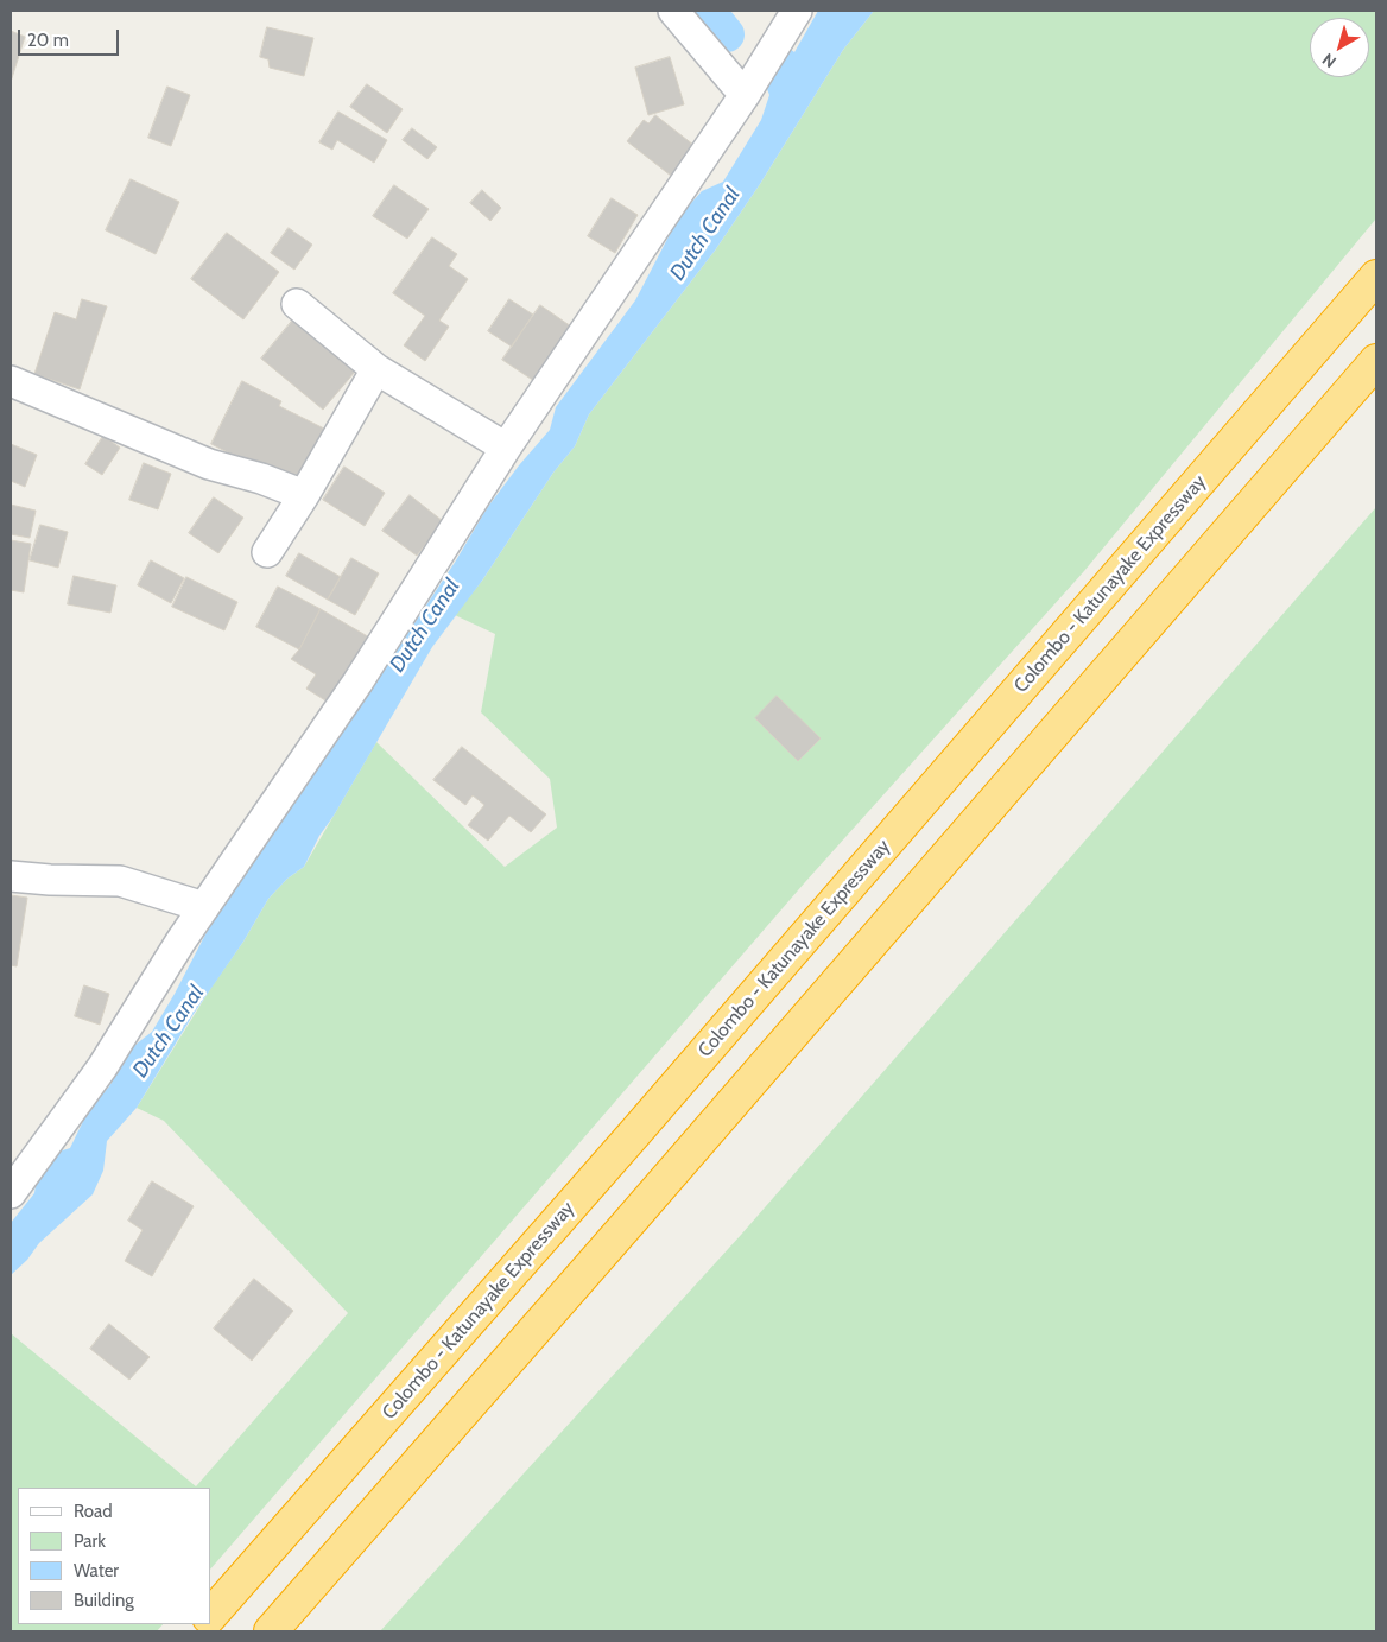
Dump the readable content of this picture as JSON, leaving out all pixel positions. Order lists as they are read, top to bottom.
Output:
{
  "streets": {
    "highway": ["Colombo - Katunayake Expressway"]
  },
  "water": ["Dutch Canal"],
  "legend": [
    "Road",
    "Park",
    "Water",
    "Building"
  ],
  "scale_bar": "20 m",
  "north": "bottom left"
}
